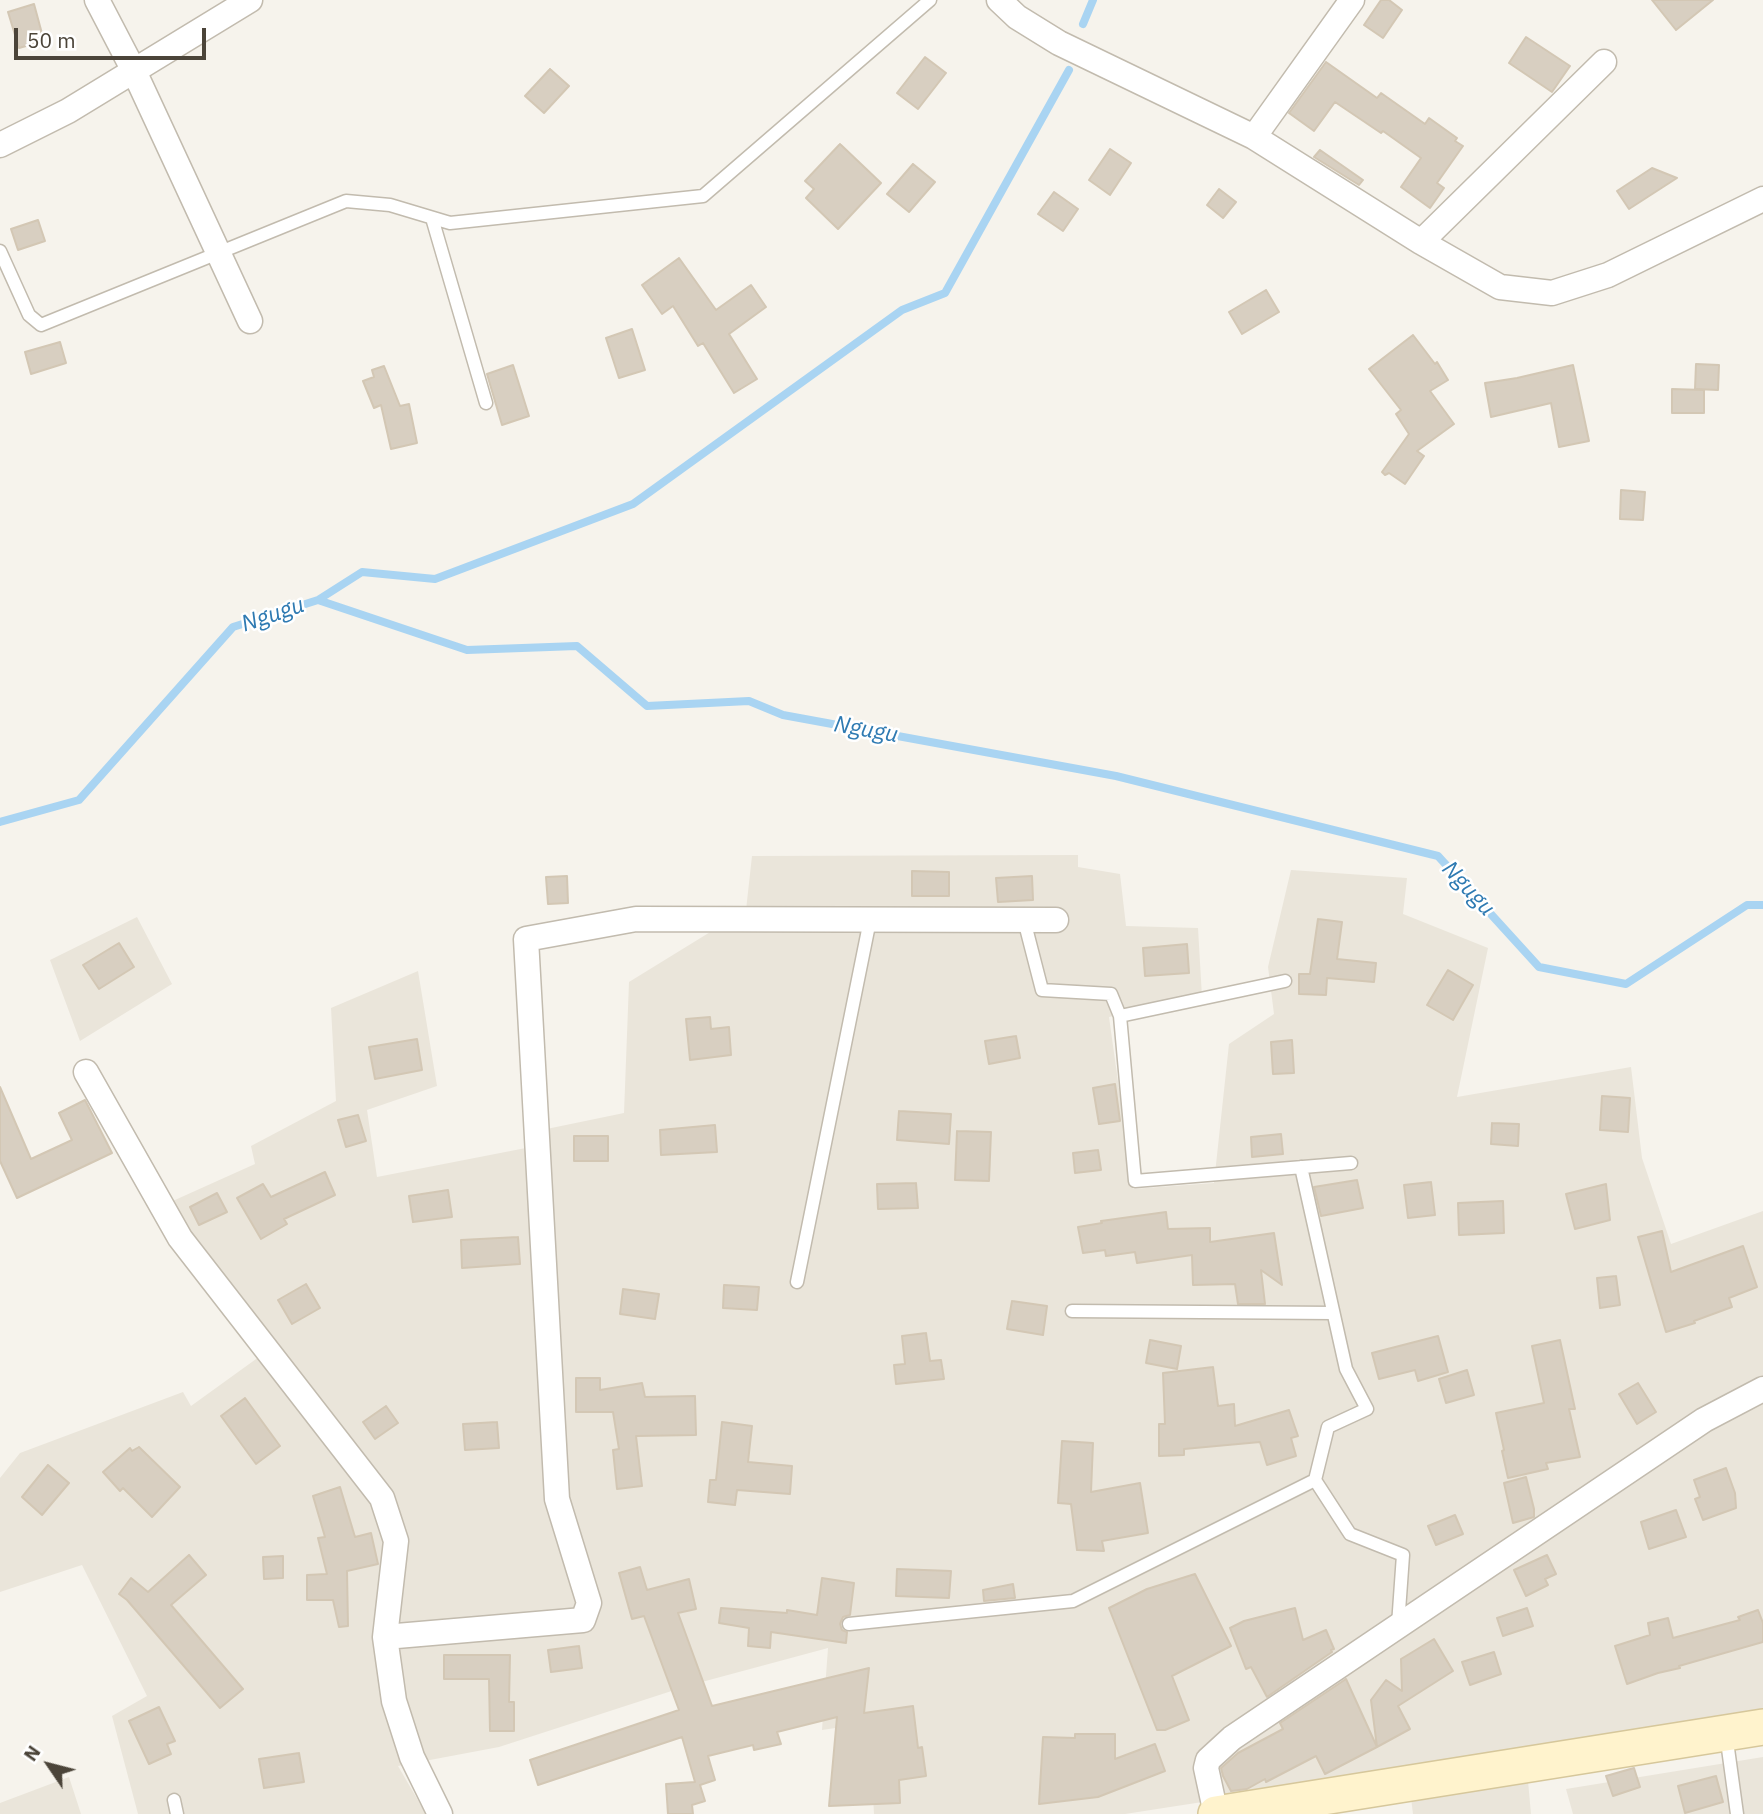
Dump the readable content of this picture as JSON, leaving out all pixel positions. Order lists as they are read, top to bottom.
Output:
{
  "water": ["Ngugu"],
  "scale_bar": "50 m",
  "north": "top left"
}
